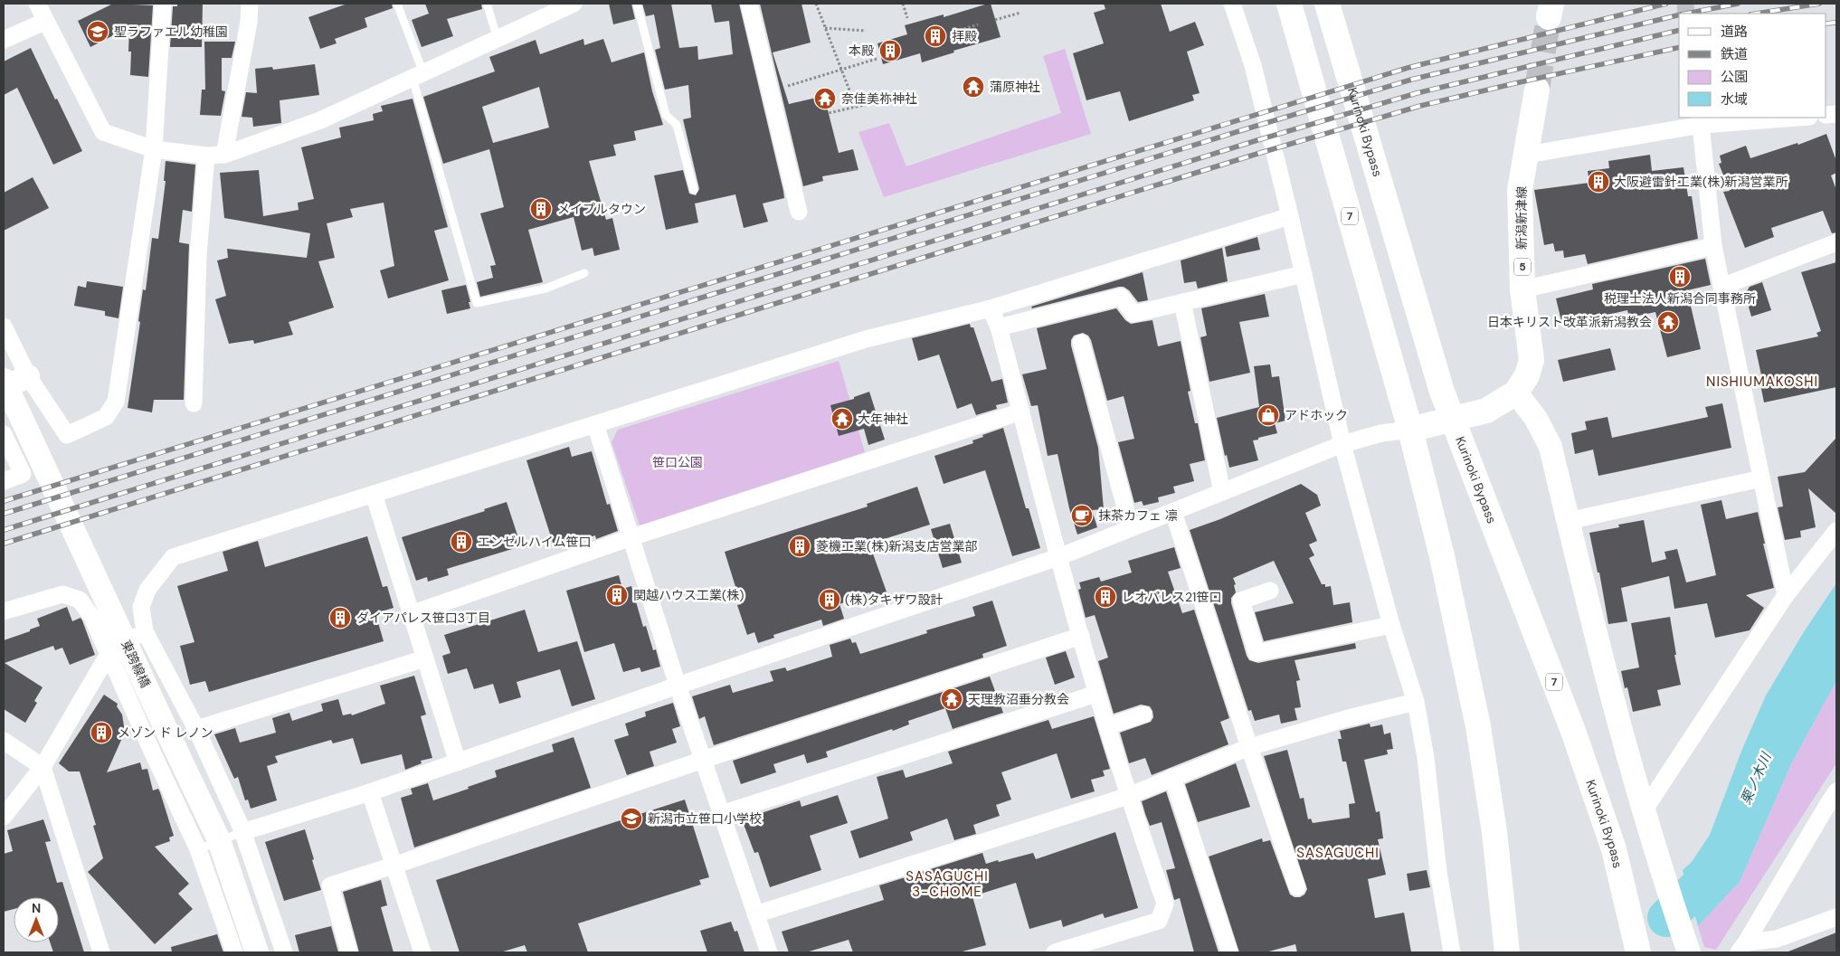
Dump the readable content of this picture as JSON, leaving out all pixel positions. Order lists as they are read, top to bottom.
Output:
{
  "streets": {
    "main road": [
      "Kurinoki Bypass",
      "7",
      "新潟新津線",
      "5"
    ],
    "street": ["東跨線橋"]
  },
  "crossings": [
    ["Kurinoki Bypass", "新潟新津線"],
    ["7", "新潟新津線"]
  ],
  "districts": ["NISHIUMAKOSHI", "SASAGUCHI", "SASAGUCHI 3-CHOME"],
  "water": ["栗ノ木川"],
  "parks": ["笹口公園"],
  "places": {
    "school or university": ["聖ラファエル幼稚園", "新潟市立笹口小学校"],
    "building": [
      "拝殿",
      "本殿",
      "大阪避雷針工業(株)新潟営業所",
      "メイプルタウン",
      "税理士法人新潟合同事務所",
      "エンゼルハイム笹口",
      "菱機工業(株)新潟支店営業部",
      "関越ハウス工業(株)",
      "レオパレス21笹口",
      "(株)タキザワ設計",
      "ダイアパレス笹口3丁目",
      "メゾン ド レノン"
    ],
    "temple": [
      "蒲原神社",
      "奈佳美祢神社",
      "日本キリスト改革派新潟教会",
      "大年神社",
      "天理教沼垂分教会"
    ],
    "shop": ["アドホック"],
    "cafe": ["抹茶カフェ 凛"]
  },
  "legend": [
    "道路",
    "鉄道",
    "公園",
    "水域"
  ],
  "north": "top"
}
